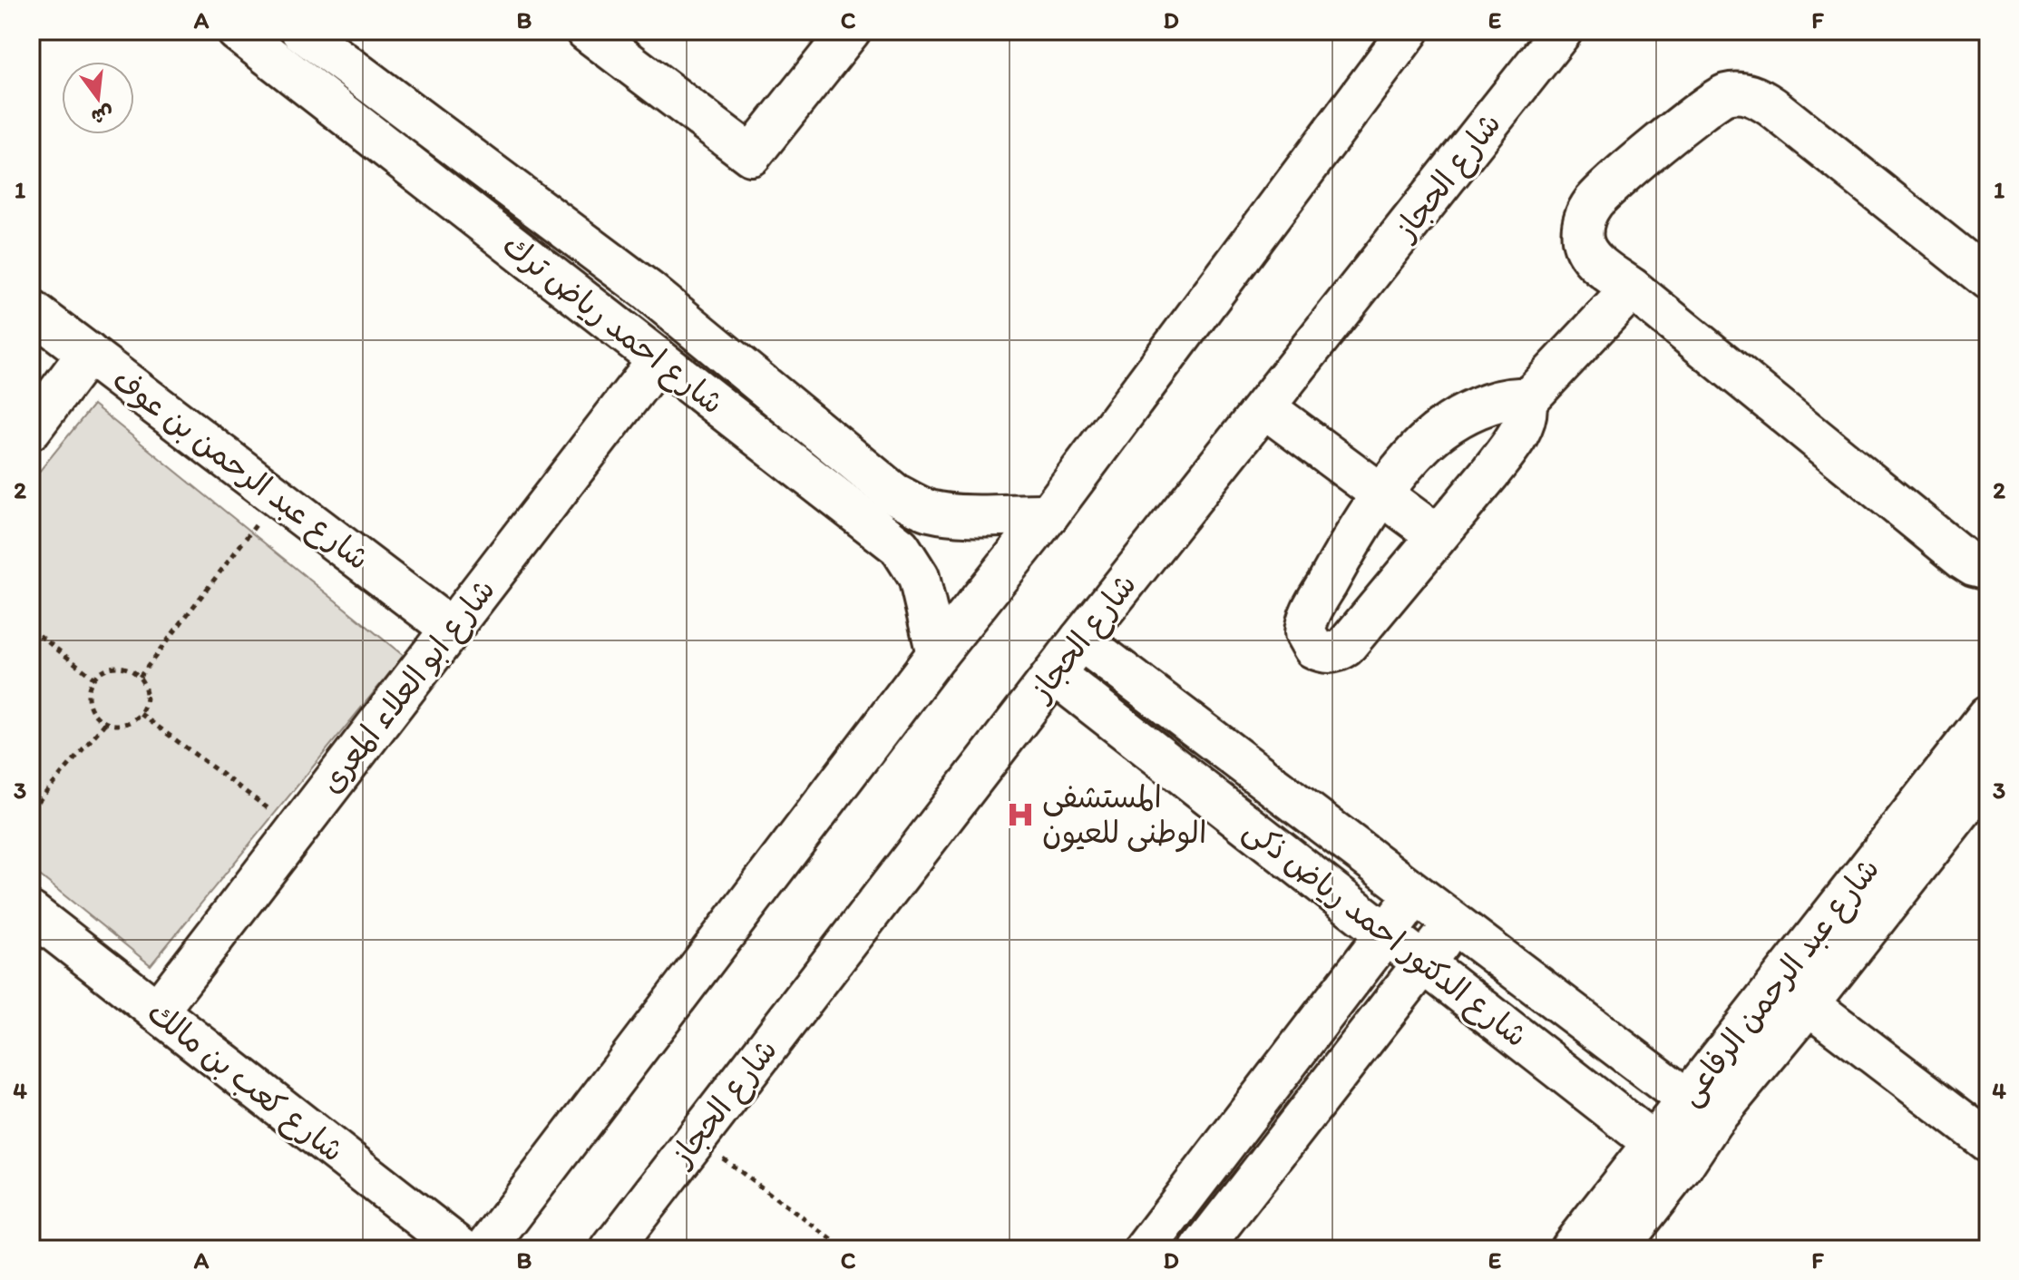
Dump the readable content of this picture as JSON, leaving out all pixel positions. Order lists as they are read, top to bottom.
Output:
{
  "streets": {
    "street": [
      "شارع الحجاز",
      "شارع احمد رياض ترك",
      "شارع عبد الرحمن بن عوف",
      "شارع ابو العلاء المعرى",
      "شارع الدكتور احمد رياض ذكى",
      "شارع عبد الرحمن الرفاعى",
      "شارع كعب بن مالك"
    ]
  },
  "crossings": [
    ["شارع الحجاز", "شارع الدكتور احمد رياض ذكى"],
    ["شارع احمد رياض ترك", "شارع ابو العلاء المعرى"],
    ["شارع عبد الرحمن بن عوف", "شارع ابو العلاء المعرى"],
    ["شارع ابو العلاء المعرى", "شارع كعب بن مالك"],
    ["شارع الدكتور احمد رياض ذكى", "شارع عبد الرحمن الرفاعى"]
  ],
  "places": {
    "hospital": ["المستشفى الوطنى للعيون"]
  },
  "north": "bottom",
  "grid": {
    "columns": [
      "A",
      "B",
      "C",
      "D",
      "E",
      "F"
    ],
    "rows": [
      "1",
      "2",
      "3",
      "4"
    ]
  }
}
